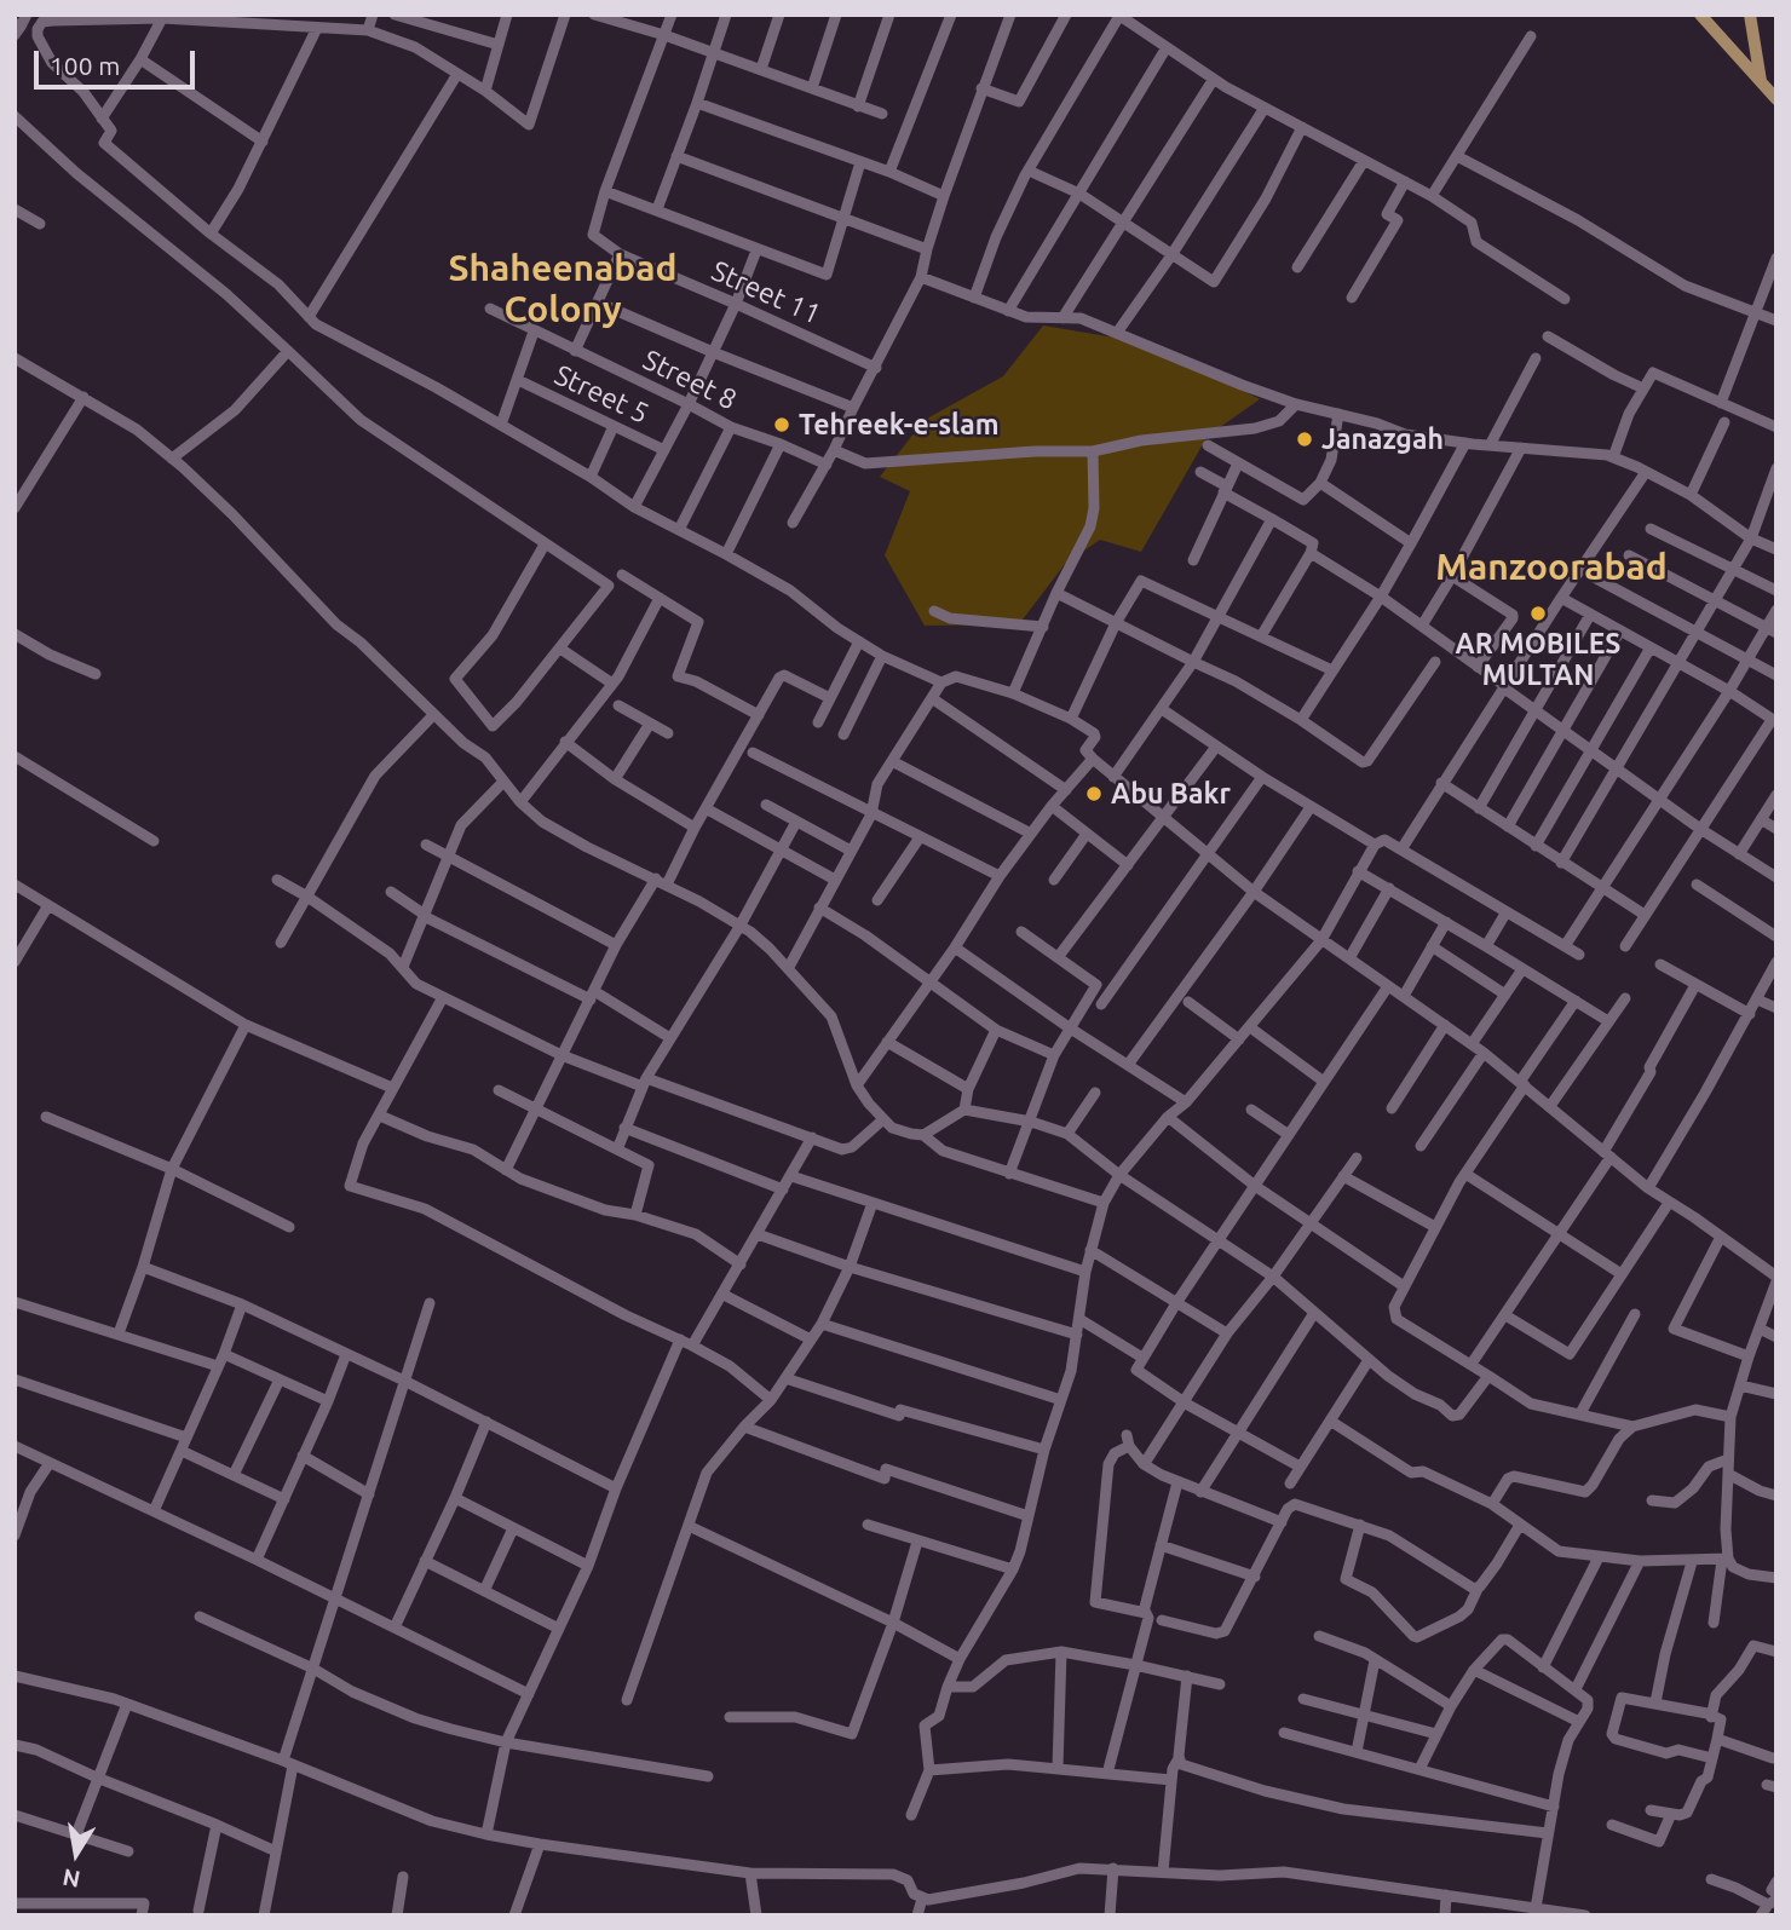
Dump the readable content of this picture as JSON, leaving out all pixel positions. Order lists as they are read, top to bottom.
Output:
{
  "streets": {
    "street": ["Street 11", "Street 8", "Street 5"]
  },
  "districts": ["Shaheenabad Colony", "Manzoorabad"],
  "places": [
    "Tehreek-e-slam",
    "Janazgah",
    "AR MOBILES MULTAN",
    "Abu Bakr"
  ],
  "scale_bar": "100 m",
  "north": "bottom"
}
